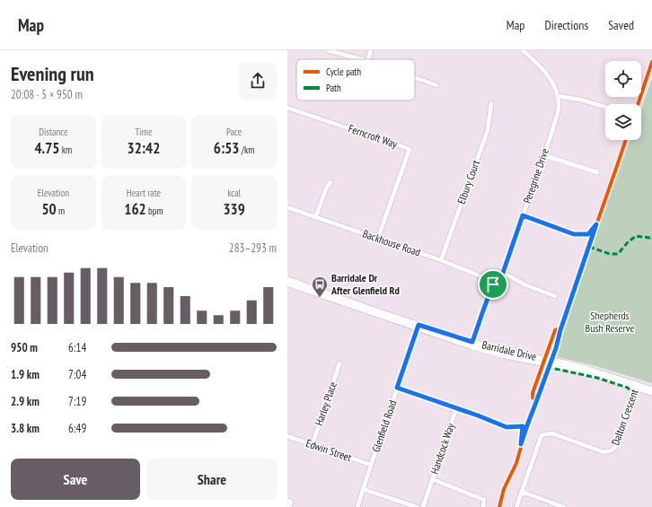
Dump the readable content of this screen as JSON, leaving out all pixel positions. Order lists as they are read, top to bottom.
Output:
{
  "streets": {
    "street": [
      "Ferncroft Way",
      "Peregrine Drive",
      "Elbury Court",
      "Backhouse Road",
      "Barridale Drive",
      "Harley Place",
      "Dalton Crescent",
      "Glenfield Road",
      "Handcock Way",
      "Edwin Street"
    ]
  },
  "crossings": [
    ["Ferncroft Way", "Backhouse Road"],
    ["Peregrine Drive", "Backhouse Road"],
    ["Peregrine Drive", "Barridale Drive"],
    ["Elbury Court", "Backhouse Road"],
    ["Barridale Drive", "Dalton Crescent"],
    ["Barridale Drive", "Glenfield Road"],
    ["Harley Place", "Edwin Street"],
    ["Glenfield Road", "Handcock Way"],
    ["Glenfield Road", "Edwin Street"]
  ],
  "parks": ["Shepherds Bush Reserve"],
  "places": {
    "bus stop": ["Barridale Dr After Glenfield Rd"]
  },
  "legend": ["Cycle path", "Path"],
  "page": {
    "header": "Map",
    "nav": ["Map", "Directions", "Saved"],
    "heading": ["Evening run", "20:08 · 5 × 950 m"],
    "stats": [
      ["Distance", "4.75 km"],
      ["Time", "32:42"],
      ["Pace", "6:53 /km"],
      ["Elevation", "50 m"],
      ["Heart rate", "162 bpm"],
      ["kcal", "339"]
    ],
    "chart": ["Elevation", "283–293 m"],
    "list": [
      {
        "name": "950 m",
        "note": "6:14"
      },
      {
        "name": "1.9 km",
        "note": "7:04"
      },
      {
        "name": "2.9 km",
        "note": "7:19"
      },
      {
        "name": "3.8 km",
        "note": "6:49"
      }
    ],
    "buttons": ["Save", "Share"]
  }
}
